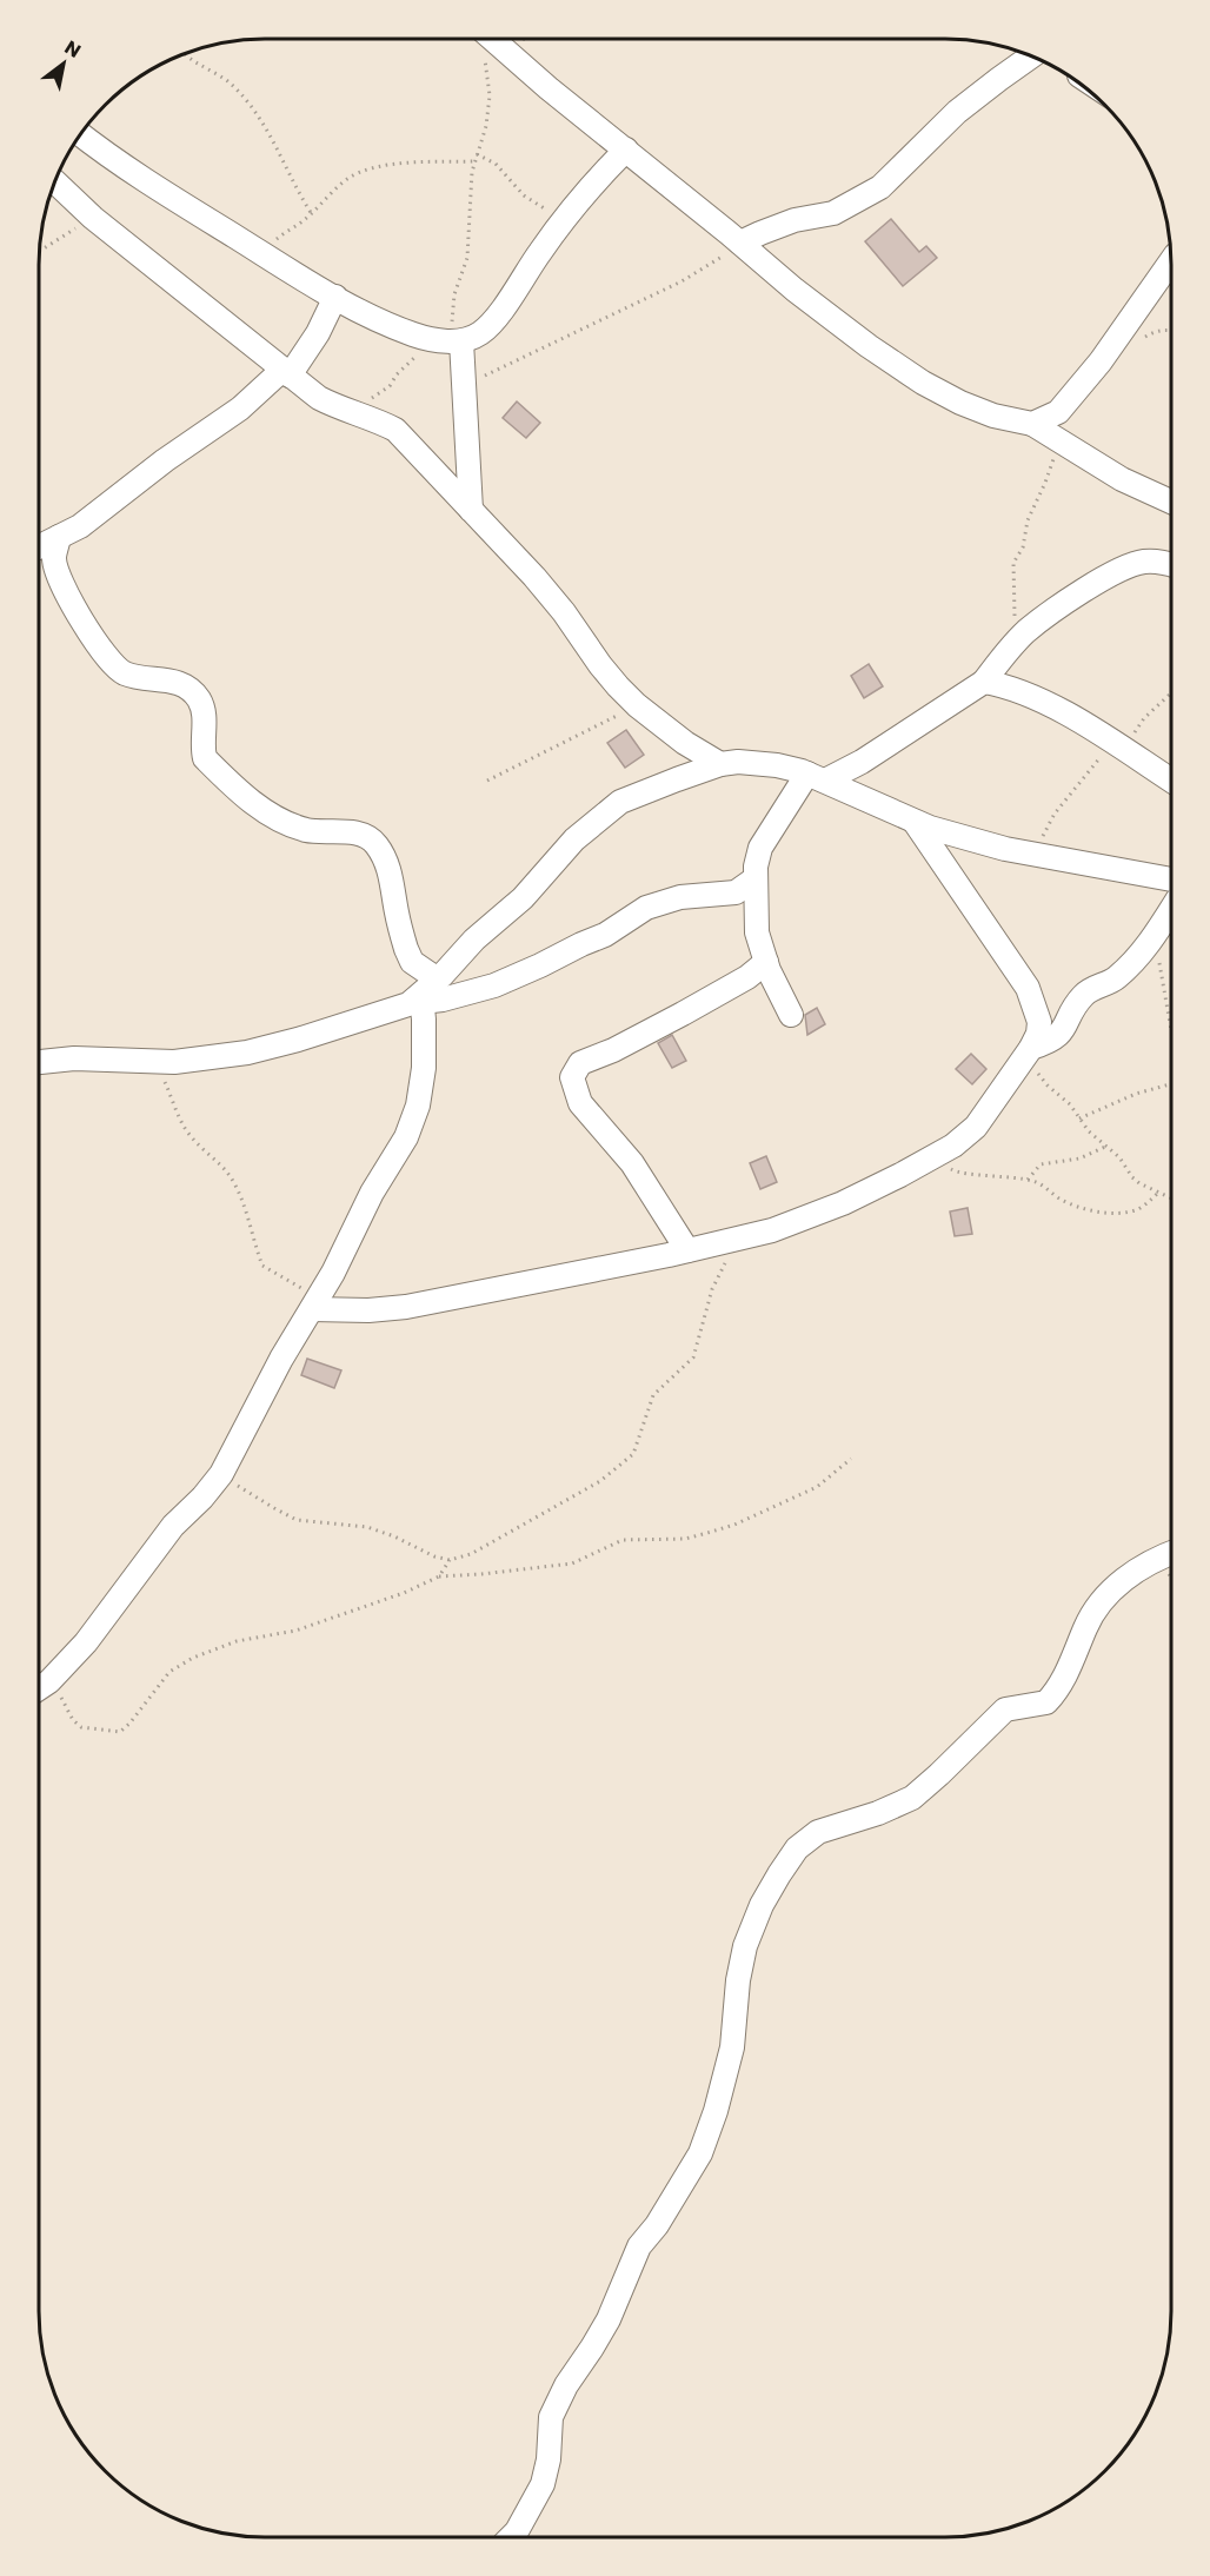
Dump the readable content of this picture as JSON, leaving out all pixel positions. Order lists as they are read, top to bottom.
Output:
{
  "north": "top right"
}
